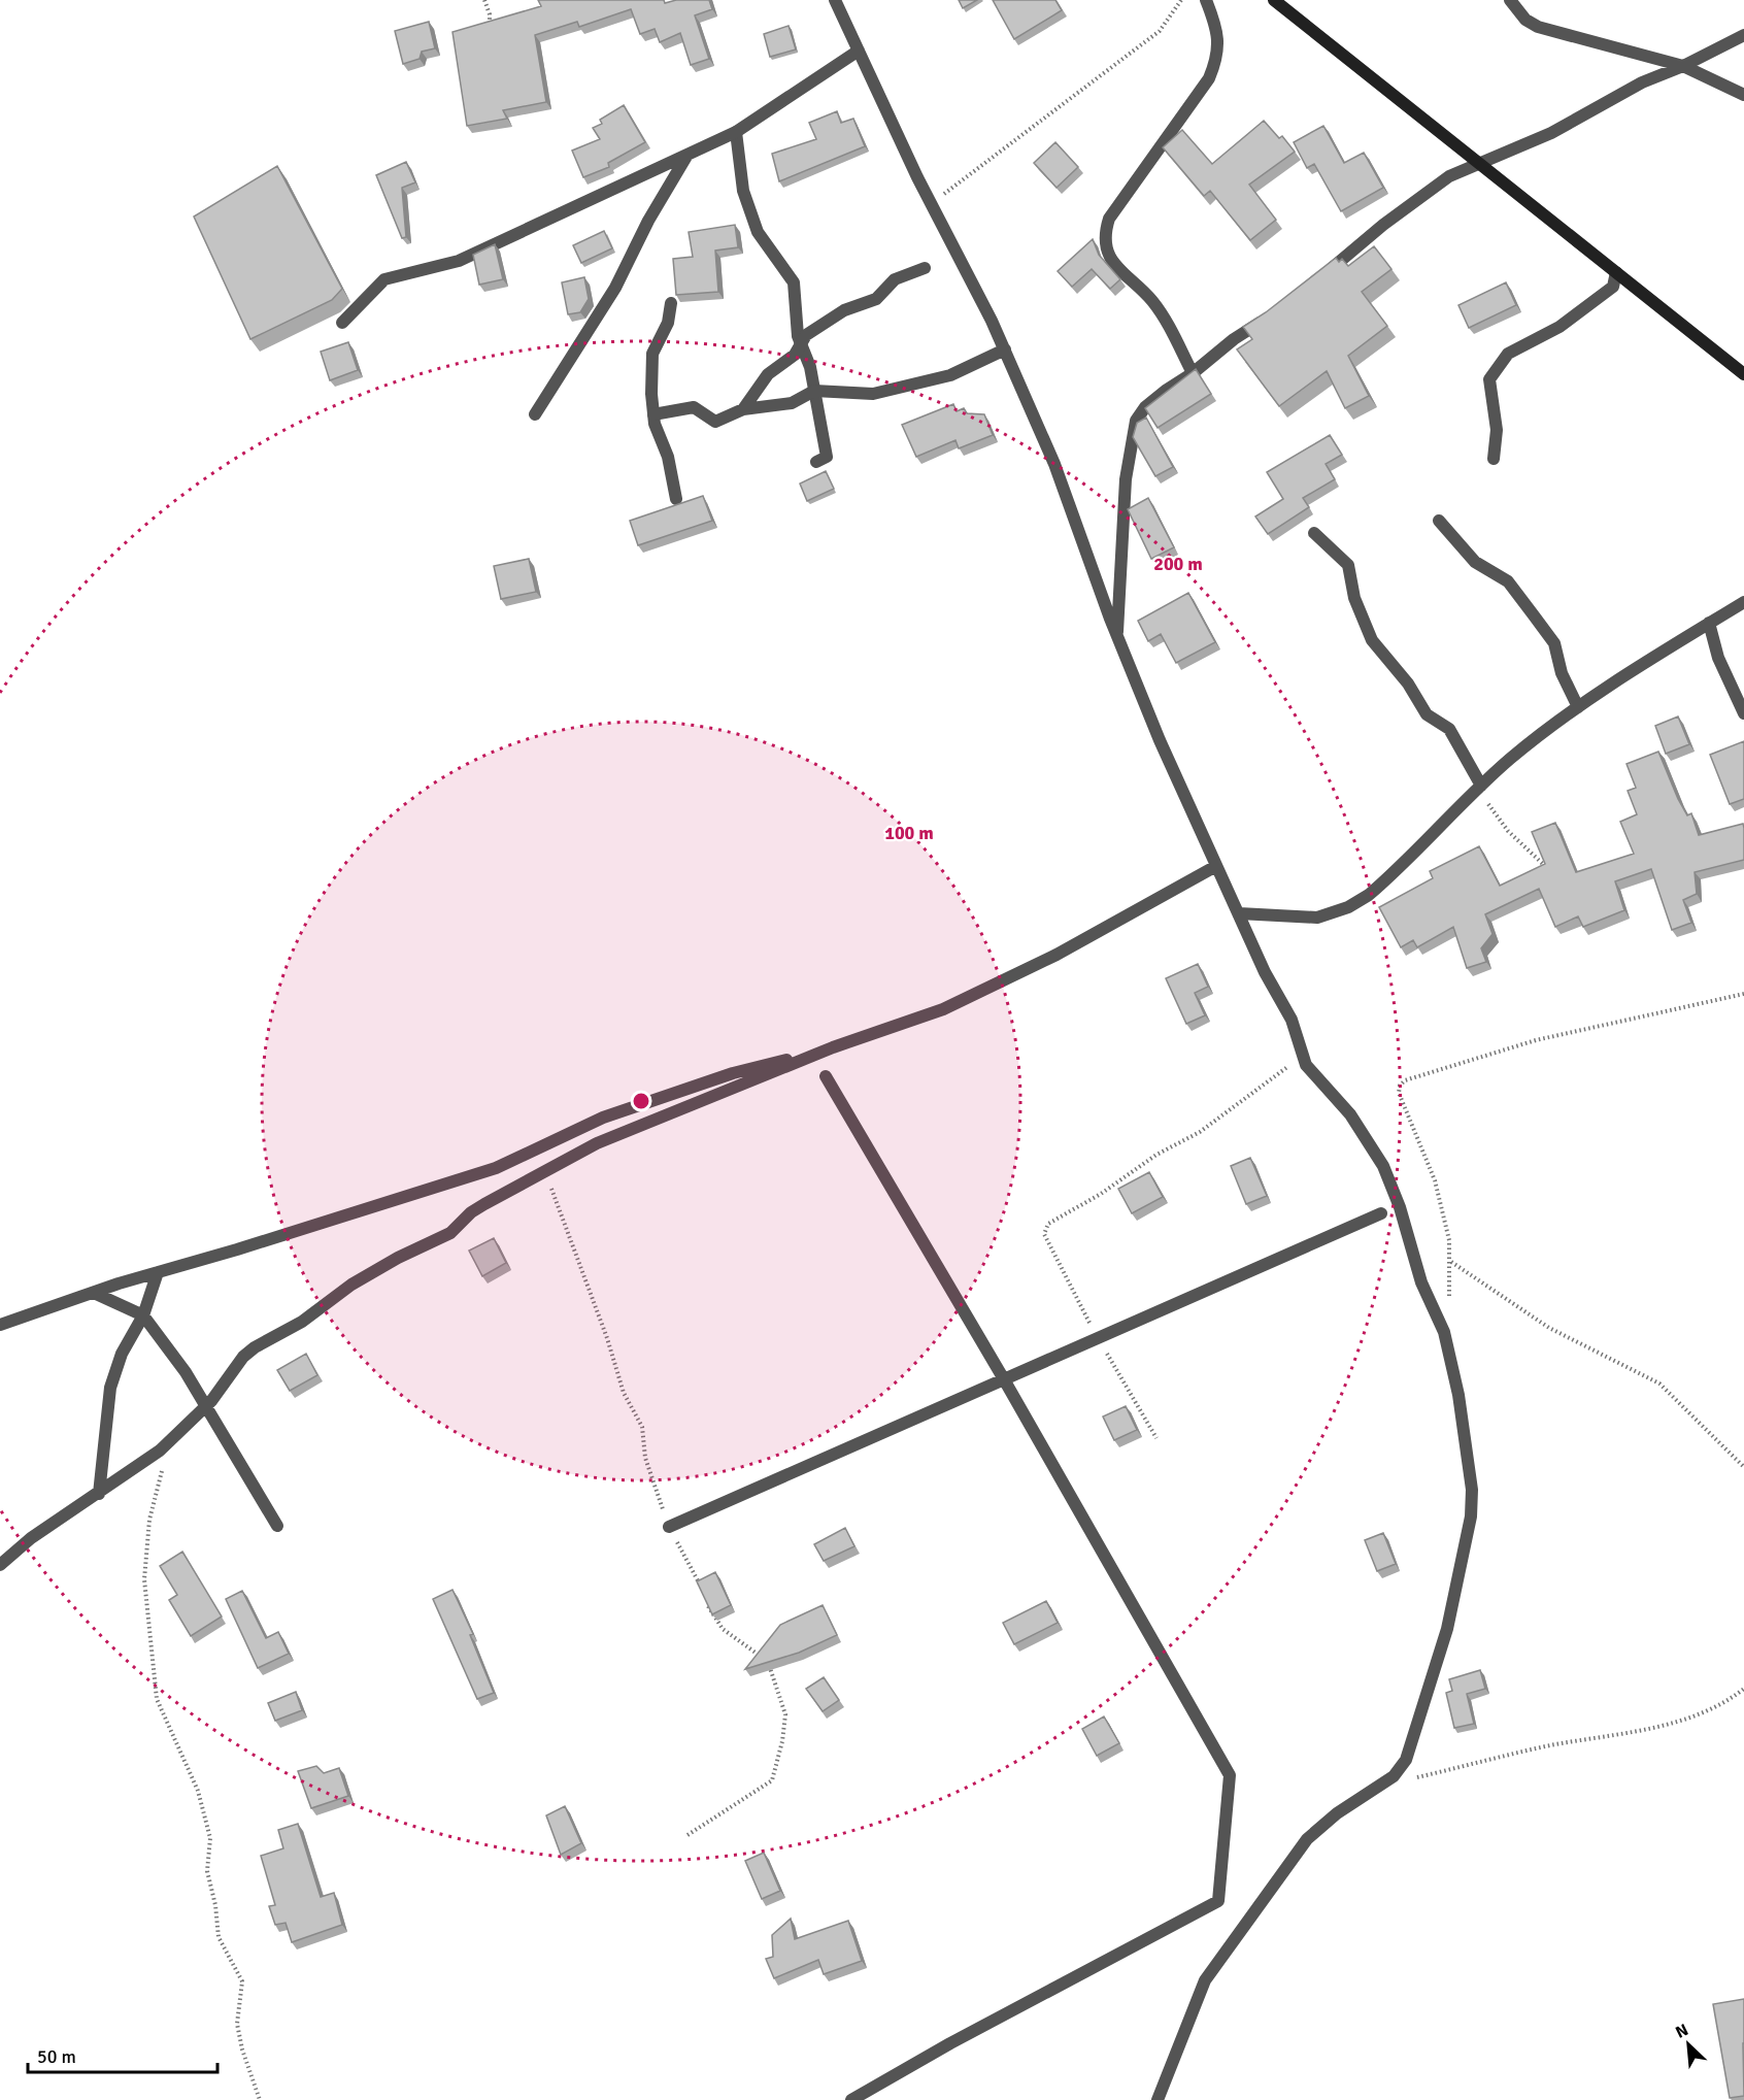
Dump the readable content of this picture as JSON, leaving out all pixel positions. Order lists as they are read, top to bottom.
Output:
{
  "scale_bar": "50 m",
  "north": "top left",
  "rings": ["200 m", "100 m"]
}
